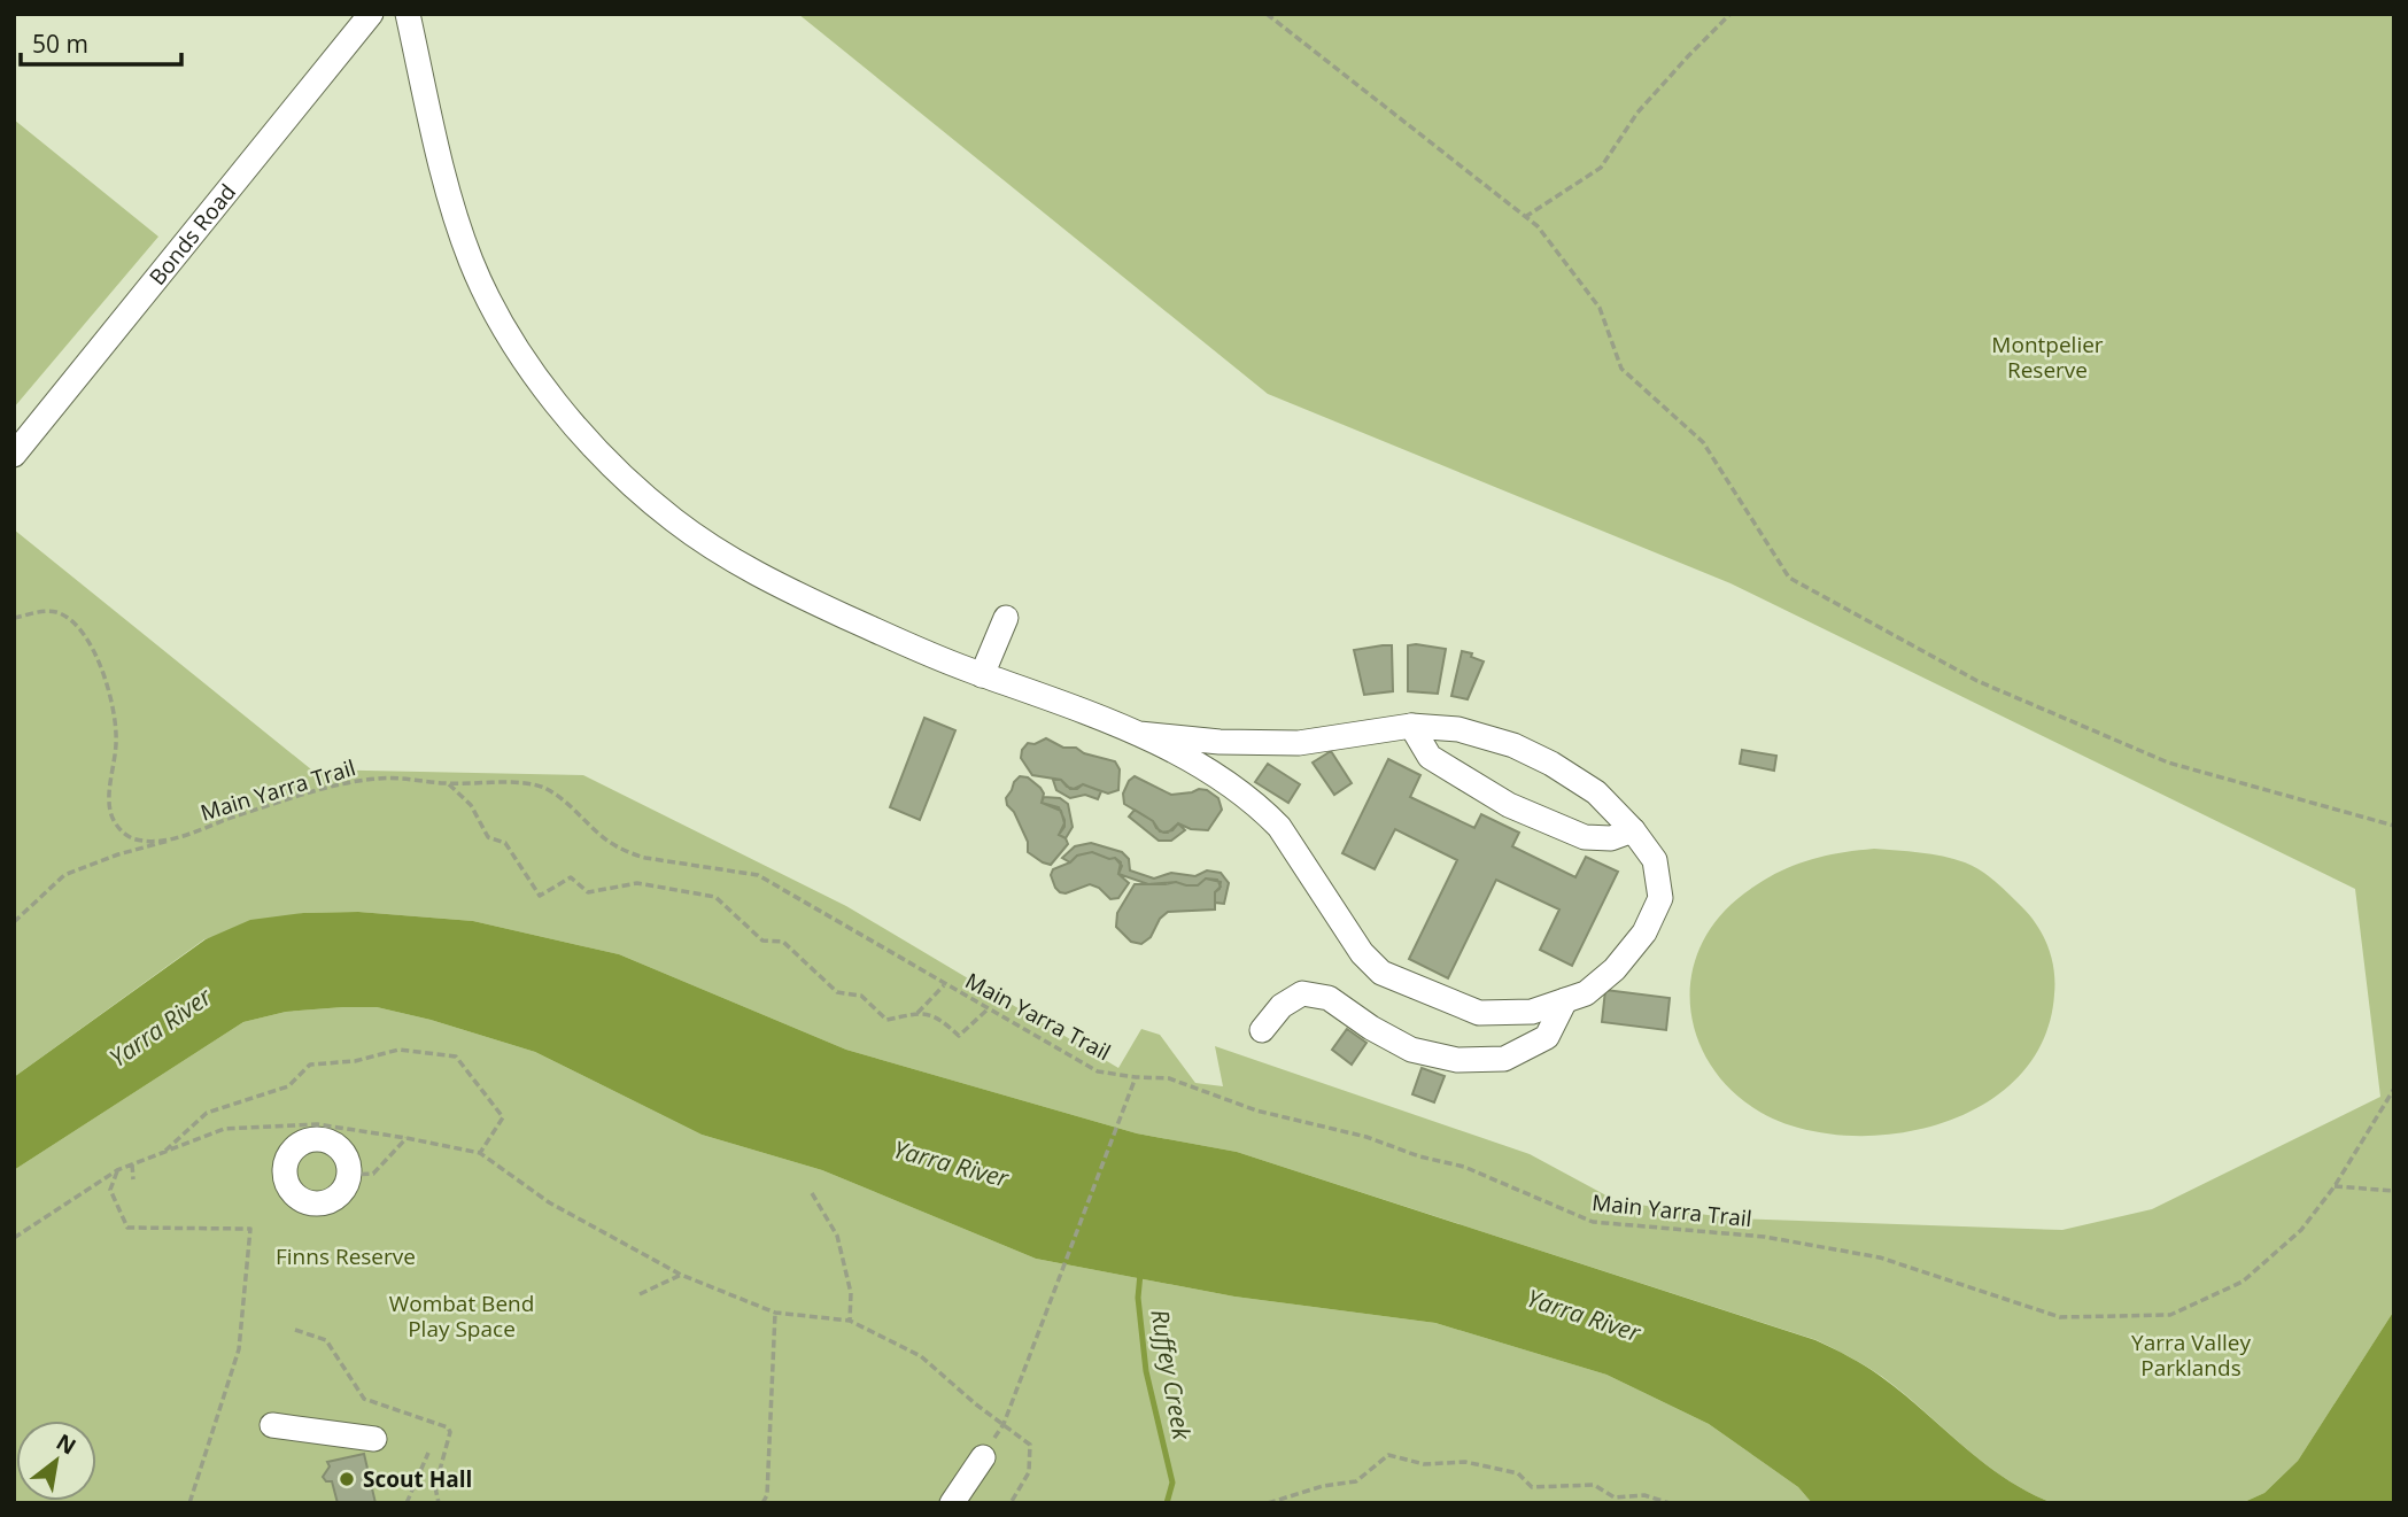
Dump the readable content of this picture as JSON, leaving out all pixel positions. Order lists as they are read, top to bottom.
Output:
{
  "streets": {
    "street": ["Bonds Road"],
    "path": ["Main Yarra Trail"]
  },
  "water": ["Yarra River", "Ruffey Creek"],
  "parks": [
    "Montpelier Reserve",
    "Finns Reserve",
    "Wombat Bend Play Space",
    "Yarra Valley Parklands"
  ],
  "places": ["Scout Hall"],
  "scale_bar": "50 m",
  "north": "top right"
}
